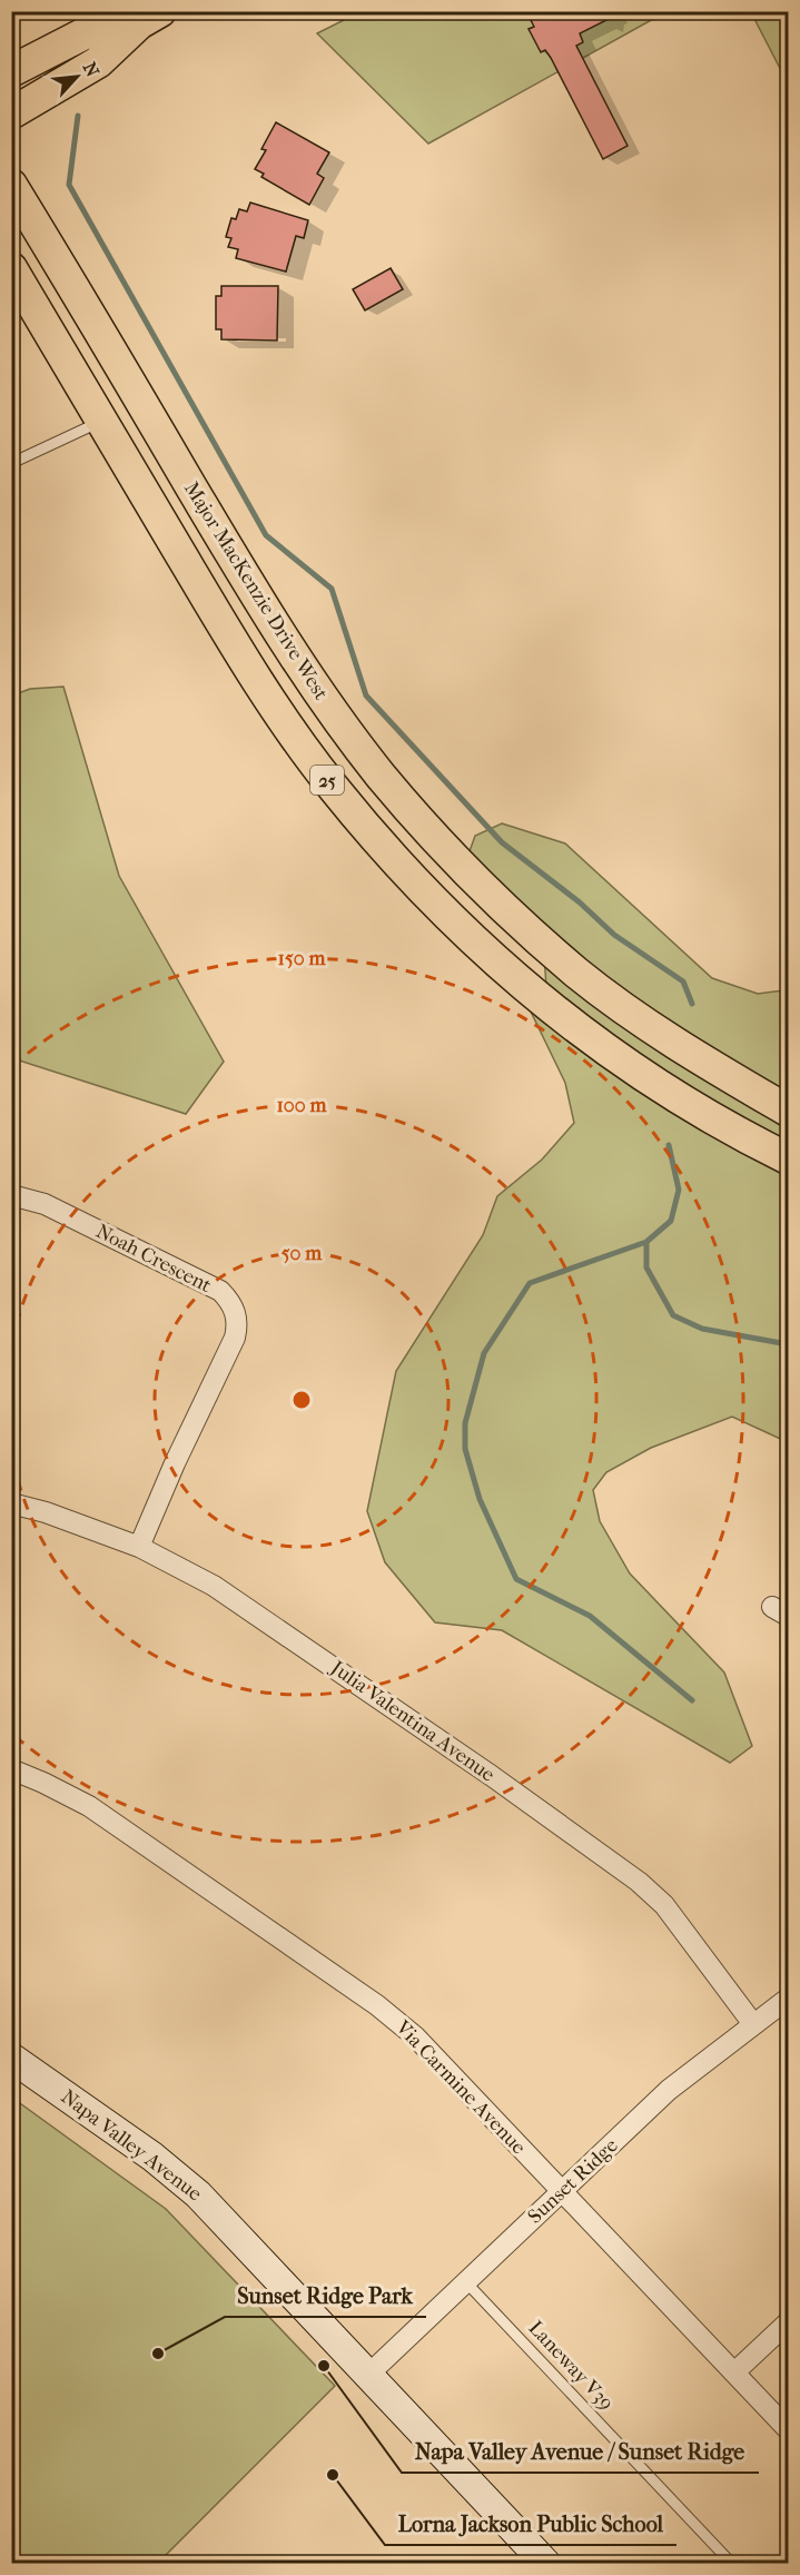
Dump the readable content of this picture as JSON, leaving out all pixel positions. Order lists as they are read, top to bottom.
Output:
{
  "streets": {
    "main road": ["Major MacKenzie Drive West", "25"],
    "street": [
      "Noah Crescent",
      "Julia Valentina Avenue",
      "Via Carmine Avenue",
      "Napa Valley Avenue",
      "Sunset Ridge"
    ],
    "lane": ["Laneway V39"]
  },
  "crossings": [
    ["Noah Crescent", "Julia Valentina Avenue"],
    ["Julia Valentina Avenue", "Sunset Ridge"],
    ["Via Carmine Avenue", "Sunset Ridge"],
    ["Napa Valley Avenue", "Sunset Ridge"],
    ["Sunset Ridge", "Laneway V39"]
  ],
  "places": ["Sunset Ridge Park", "Napa Valley Avenue / Sunset Ridge", "Lorna Jackson Public School"],
  "north": "top right",
  "rings": ["150 m", "100 m", "50 m"]
}
